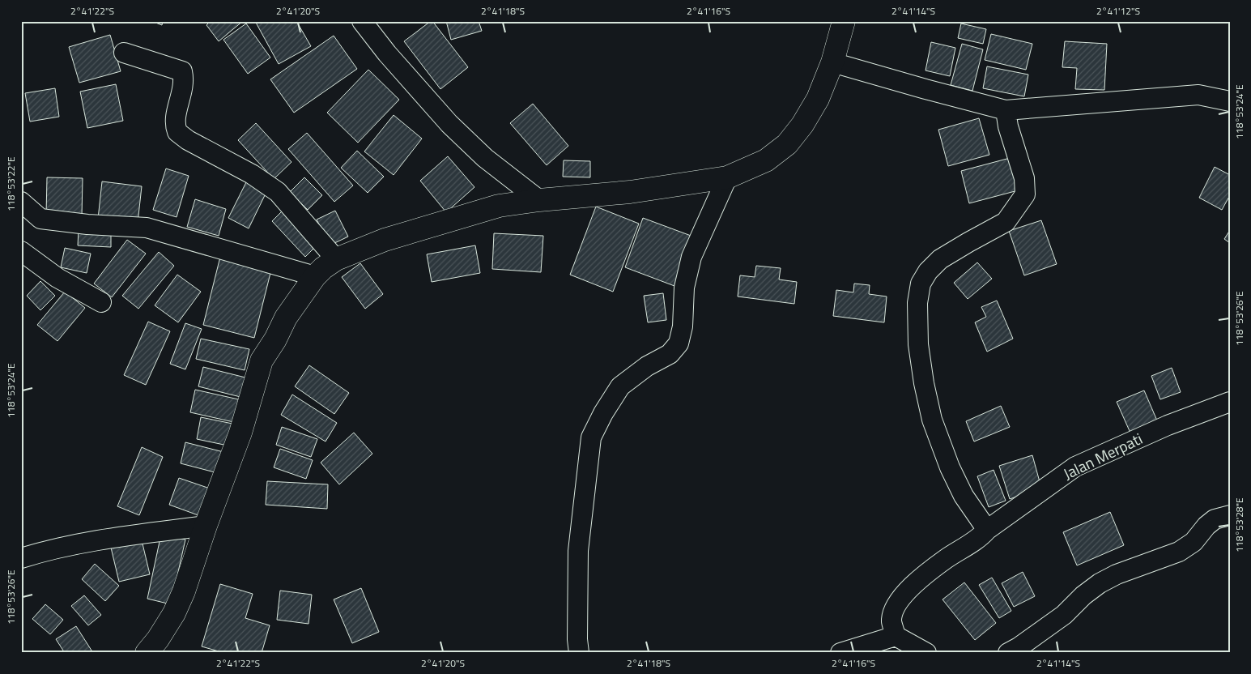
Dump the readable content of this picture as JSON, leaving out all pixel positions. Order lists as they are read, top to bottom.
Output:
{
  "streets": {
    "street": ["Jalan Merpati"]
  },
  "coordinates": [
    "2°41'22\"S",
    "2°41'20\"S",
    "2°41'18\"S",
    "2°41'16\"S",
    "2°41'14\"S",
    "2°41'12\"S",
    "118°53'24\"E",
    "118°53'22\"E",
    "118°53'26\"E",
    "118°53'28\"E"
  ]
}
